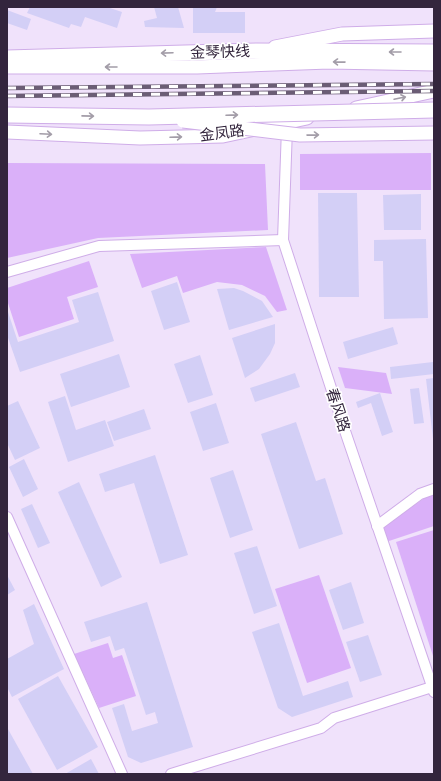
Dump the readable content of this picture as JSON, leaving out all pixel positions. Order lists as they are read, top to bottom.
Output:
{
  "streets": {
    "highway": ["金琴快线"],
    "main road": ["金凤路"],
    "street": ["春风路"]
  },
  "crossings": [
    ["金凤路", "春风路"]
  ]
}
